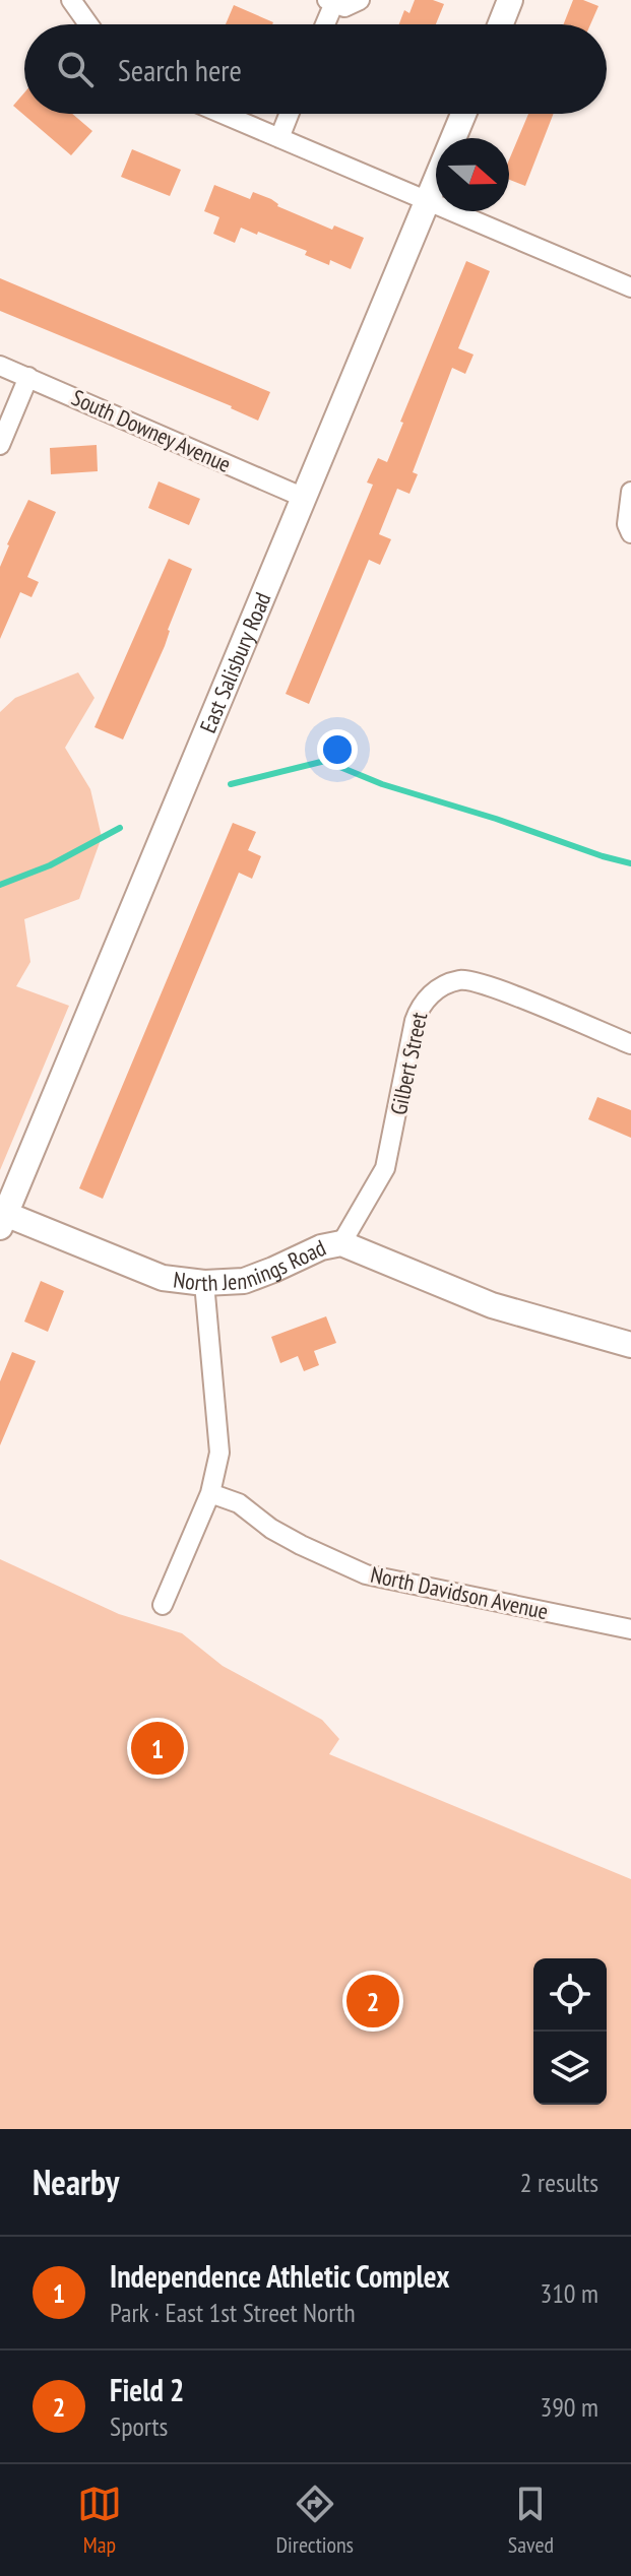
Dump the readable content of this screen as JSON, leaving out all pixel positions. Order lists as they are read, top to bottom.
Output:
{
  "streets": {
    "street": [
      "South Downey Avenue",
      "East Salisbury Road",
      "Gilbert Street",
      "North Jennings Road",
      "North Davidson Avenue"
    ]
  },
  "crossings": [
    ["South Downey Avenue", "East Salisbury Road"],
    ["East Salisbury Road", "North Jennings Road"],
    ["Gilbert Street", "North Jennings Road"]
  ],
  "north": "right",
  "page": {
    "search": "Search here",
    "pins": ["1", "2"],
    "heading": ["Nearby", "2 results"],
    "list": [
      {
        "mark": "1",
        "name": "Independence Athletic Complex",
        "note": "Park · East 1st Street North",
        "value": "310 m"
      },
      {
        "mark": "2",
        "name": "Field 2",
        "note": "Sports",
        "value": "390 m"
      }
    ],
    "nav": ["Map", "Directions", "Saved"]
  }
}
